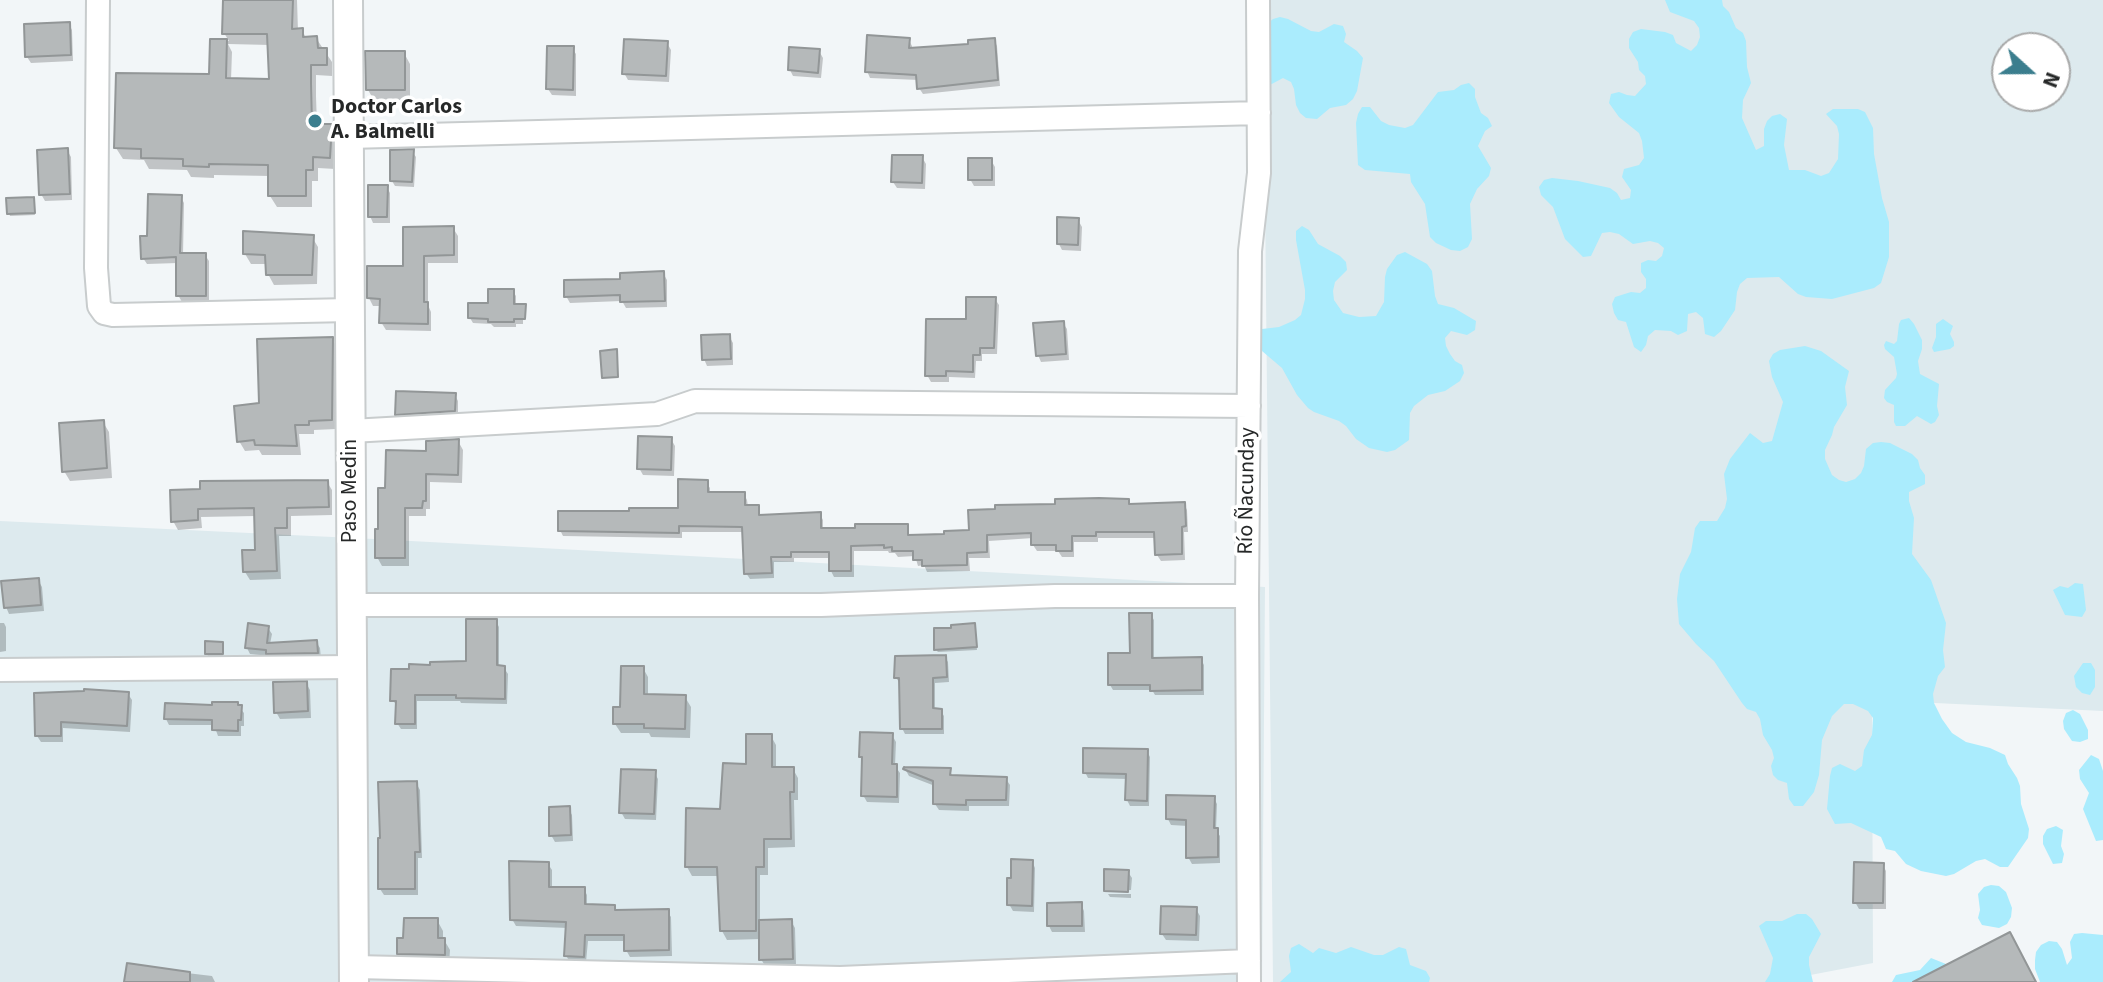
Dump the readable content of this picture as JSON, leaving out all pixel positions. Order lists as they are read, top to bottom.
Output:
{
  "streets": {
    "street": ["Paso Medin", "Río Ñacunday"]
  },
  "places": ["Doctor Carlos A. Balmelli"],
  "north": "right"
}
